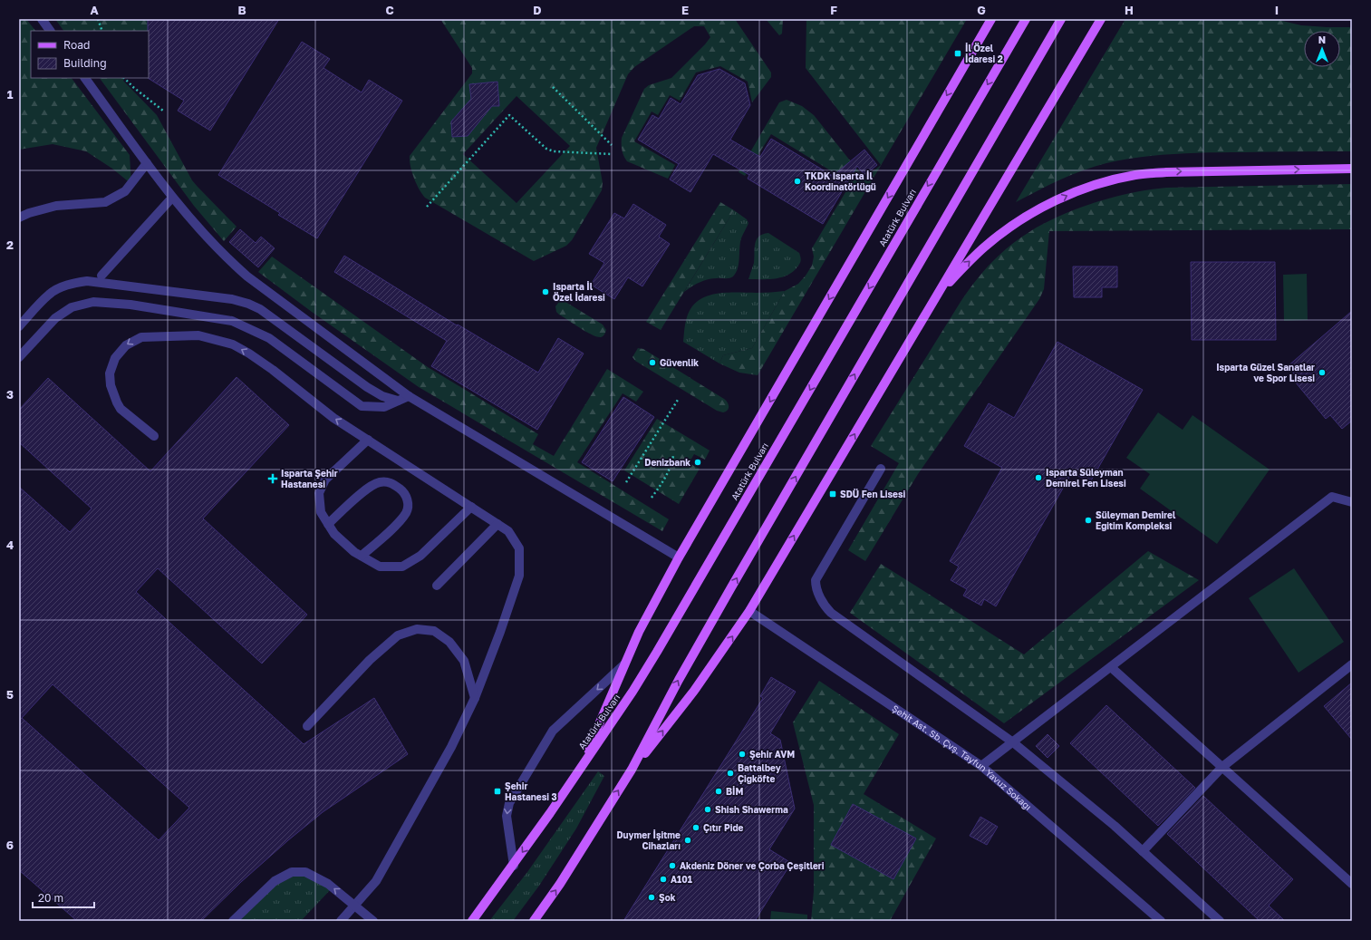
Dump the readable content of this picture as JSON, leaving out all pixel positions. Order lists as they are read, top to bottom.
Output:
{
  "streets": {
    "main road": ["Atatürk Bulvarı"],
    "street": ["Şehit Ast. Sb. Çvş. Tayfun Yavuz Sokağı"]
  },
  "places": {
    "transit": ["İl Özel İdaresi 2", "SDÜ Fen Lisesi", "Şehir Hastanesi 3"],
    "other": [
      "TKDK Isparta İl Koordinatörlüğü",
      "Isparta İl Özel İdaresi",
      "Güvenlik",
      "Isparta Güzel Sanatlar ve Spor Lisesi",
      "Denizbank",
      "Isparta Süleyman Demirel Fen Lisesi",
      "Süleyman Demirel Eğitim Kompleksi",
      "Şehir AVM",
      "Battalbey Çiğköfte",
      "BİM",
      "Shish Shawerma",
      "Çıtır Pide",
      "Duymer İşitme Cihazları",
      "Akdeniz Döner ve Çorba Çeşitleri",
      "A101",
      "Şok"
    ],
    "health": ["Isparta Şehir Hastanesi"]
  },
  "legend": ["Road", "Building"],
  "scale_bar": "20 m",
  "north": "top",
  "grid": {
    "columns": [
      "A",
      "B",
      "C",
      "D",
      "E",
      "F",
      "G",
      "H",
      "I"
    ],
    "rows": [
      "1",
      "2",
      "3",
      "4",
      "5",
      "6"
    ]
  }
}
